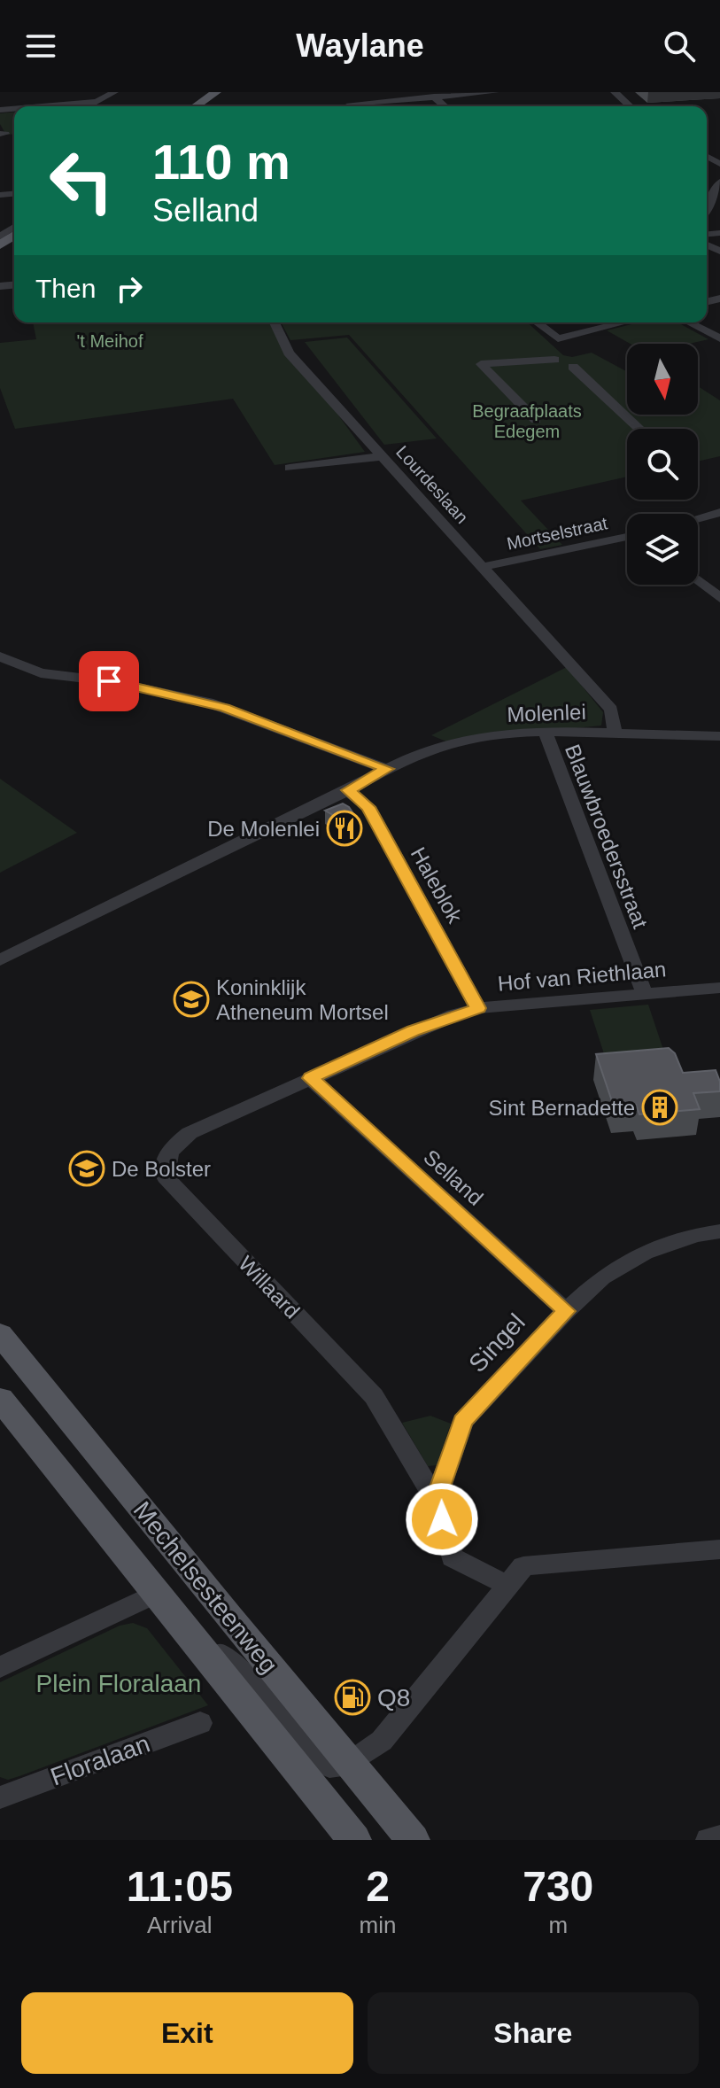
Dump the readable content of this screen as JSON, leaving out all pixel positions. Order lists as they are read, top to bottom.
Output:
{
  "streets": {
    "main road": ["Mechelsesteenweg"],
    "street": [
      "Lourdeslaan",
      "Mortselstraat",
      "Molenlei",
      "Blauwbroedersstraat",
      "Haleblok",
      "Hof van Riethlaan",
      "Selland",
      "Willaard",
      "Singel",
      "Floralaan"
    ]
  },
  "crossings": [
    ["Lourdeslaan", "Mortselstraat"],
    ["Lourdeslaan", "Molenlei"],
    ["Molenlei", "Blauwbroedersstraat"],
    ["Blauwbroedersstraat", "Hof van Riethlaan"],
    ["Haleblok", "Hof van Riethlaan"],
    ["Hof van Riethlaan", "Selland"],
    ["Hof van Riethlaan", "Willaard"],
    ["Selland", "Singel"],
    ["Willaard", "Singel"]
  ],
  "parks": ["'t Meihof", "Begraafplaats Edegem", "Plein Floralaan"],
  "places": {
    "restaurant": ["De Molenlei"],
    "school or university": ["Koninklijk Atheneum Mortsel", "De Bolster"],
    "building": ["Sint Bernadette"],
    "fuel station": ["Q8"]
  },
  "north": "bottom",
  "page": {
    "header": "Waylane",
    "turn": ["110 m", "Selland"],
    "then": "Then",
    "eta": [
      "11:05",
      "Arrival",
      "2",
      "min",
      "730",
      "m"
    ],
    "buttons": ["Exit", "Share"]
  }
}
